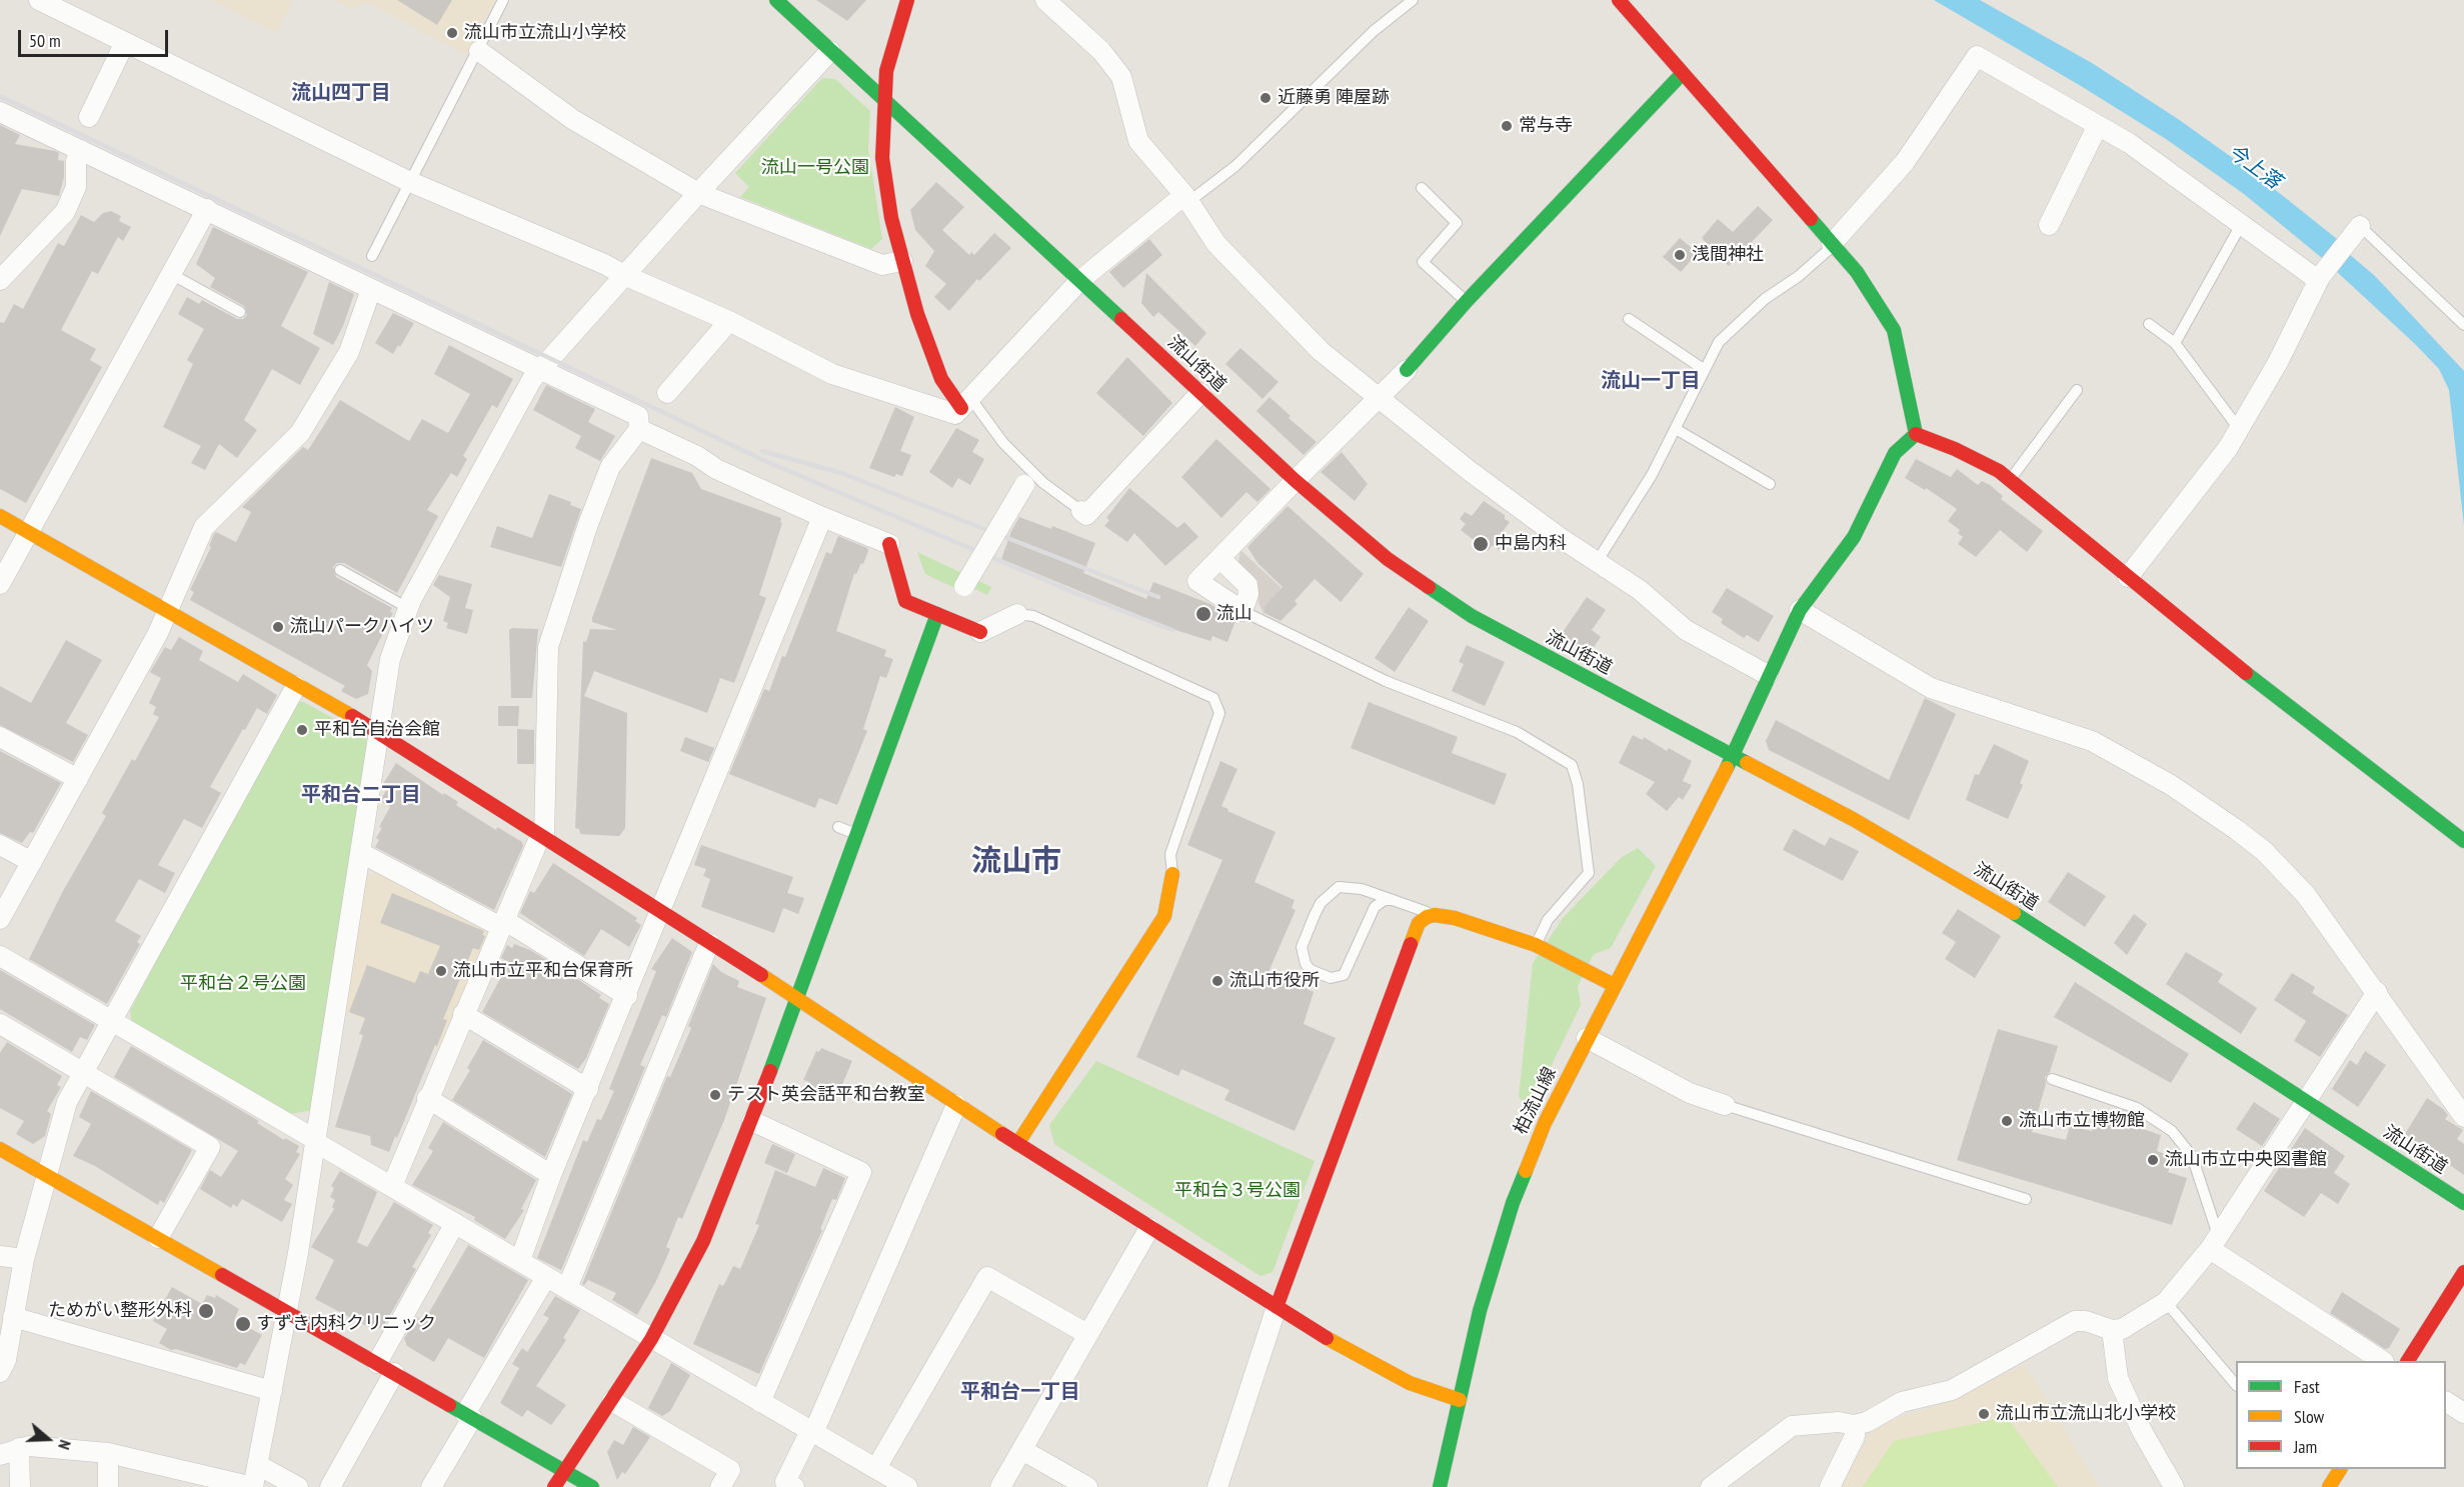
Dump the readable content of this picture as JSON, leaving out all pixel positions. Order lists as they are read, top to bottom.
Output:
{
  "streets": {
    "street": ["流山街道", "柏流山線"]
  },
  "crossings": [
    ["流山街道", "柏流山線"]
  ],
  "districts": [
    "流山四丁目",
    "流山一丁目",
    "平和台二丁目",
    "流山市",
    "平和台一丁目"
  ],
  "water": ["今上落"],
  "parks": ["流山一号公園", "平和台２号公園", "平和台３号公園"],
  "places": [
    "流山市立流山小学校",
    "近藤勇 陣屋跡",
    "常与寺",
    "浅間神社",
    "中島内科",
    "流山",
    "流山パークハイツ",
    "平和台自治会館",
    "流山市立平和台保育所",
    "流山市役所",
    "テスト英会話平和台教室",
    "流山市立博物館",
    "流山市立中央図書館",
    "ためがい整形外科",
    "すずき内科クリニック",
    "流山市立流山北小学校"
  ],
  "legend": ["Fast", "Slow", "Jam"],
  "scale_bar": "50 m",
  "north": "right"
}
